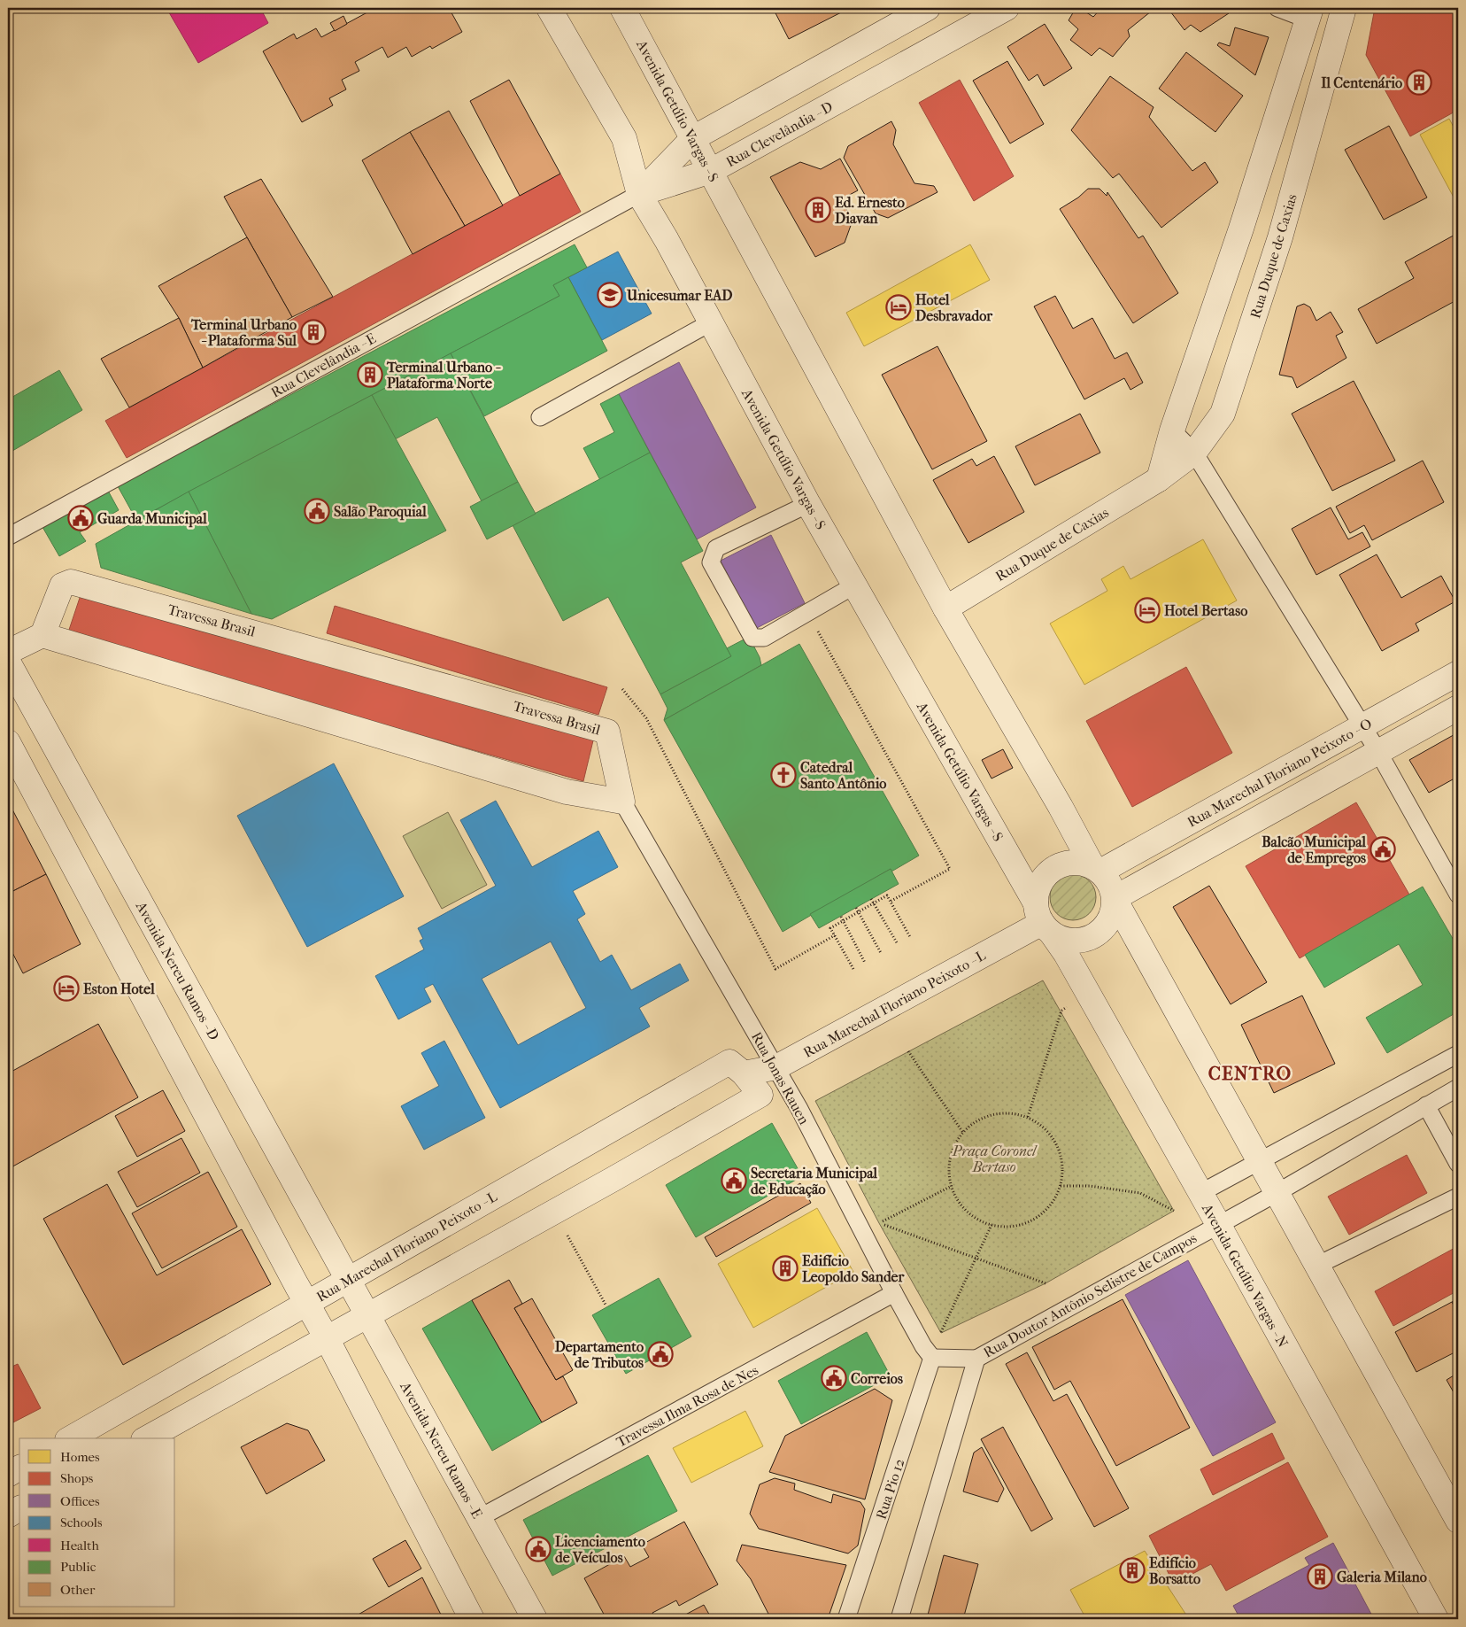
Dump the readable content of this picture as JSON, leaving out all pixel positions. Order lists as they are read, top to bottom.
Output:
{
  "streets": {
    "street": [
      "Avenida Getúlio Vargas - S",
      "Rua Clevelândia - D",
      "Rua Duque de Caxias",
      "Travessa Brasil",
      "Rua Marechal Floriano Peixoto - O",
      "Avenida Nereu Ramos - D",
      "Rua Marechal Floriano Peixoto - L",
      "Avenida Getúlio Vargas - N",
      "Avenida Nereu Ramos - E"
    ],
    "lane": [
      "Rua Clevelândia - E",
      "Rua Jonas Rauen",
      "Rua Doutor Antônio Selistre de Campos",
      "Travessa Ilma Rosa de Nes",
      "Rua Pio 12"
    ]
  },
  "crossings": [
    ["Avenida Getúlio Vargas - S", "Rua Clevelândia - D"],
    ["Avenida Getúlio Vargas - S", "Rua Duque de Caxias"],
    ["Avenida Getúlio Vargas - S", "Rua Clevelândia - E"],
    ["Avenida Getúlio Vargas - S", "Rua Marechal Floriano Peixoto - O"],
    ["Avenida Getúlio Vargas - S", "Rua Marechal Floriano Peixoto - L"],
    ["Avenida Getúlio Vargas - S", "Avenida Getúlio Vargas - N"],
    ["Rua Clevelândia - D", "Rua Clevelândia - E"],
    ["Travessa Brasil", "Rua Jonas Rauen"],
    ["Rua Marechal Floriano Peixoto - O", "Rua Marechal Floriano Peixoto - L"],
    ["Rua Marechal Floriano Peixoto - O", "Avenida Getúlio Vargas - N"],
    ["Avenida Nereu Ramos - D", "Rua Marechal Floriano Peixoto - L"],
    ["Avenida Nereu Ramos - D", "Avenida Nereu Ramos - E"],
    ["Rua Marechal Floriano Peixoto - L", "Rua Jonas Rauen"],
    ["Rua Marechal Floriano Peixoto - L", "Avenida Getúlio Vargas - N"],
    ["Rua Marechal Floriano Peixoto - L", "Avenida Nereu Ramos - E"],
    ["Rua Jonas Rauen", "Travessa Ilma Rosa de Nes"],
    ["Rua Jonas Rauen", "Rua Pio 12"],
    ["Avenida Getúlio Vargas - N", "Rua Doutor Antônio Selistre de Campos"],
    ["Travessa Ilma Rosa de Nes", "Avenida Nereu Ramos - E"]
  ],
  "districts": ["CENTRO"],
  "parks": ["Praça Coronel Bertaso"],
  "places": {
    "building": [
      "Il Centenário",
      "Ed. Ernesto Diavan",
      "Terminal Urbano - Plataforma Sul",
      "Terminal Urbano - Plataforma Norte",
      "Edifício Leopoldo Sander",
      "Edifício Borsatto",
      "Galeria Milano"
    ],
    "school or university": ["Unicesumar EAD"],
    "hotel": ["Hotel Desbravador", "Hotel Bertaso", "Eston Hotel"],
    "public building": [
      "Salão Paroquial",
      "Guarda Municipal",
      "Balcão Municipal de Empregos",
      "Secretaria Municipal de Educação",
      "Departamento de Tributos",
      "Correios",
      "Licenciamento de Veículos"
    ],
    "church": ["Catedral Santo Antônio"]
  },
  "legend": [
    "Homes",
    "Shops",
    "Offices",
    "Schools",
    "Health",
    "Public",
    "Other"
  ]
}
